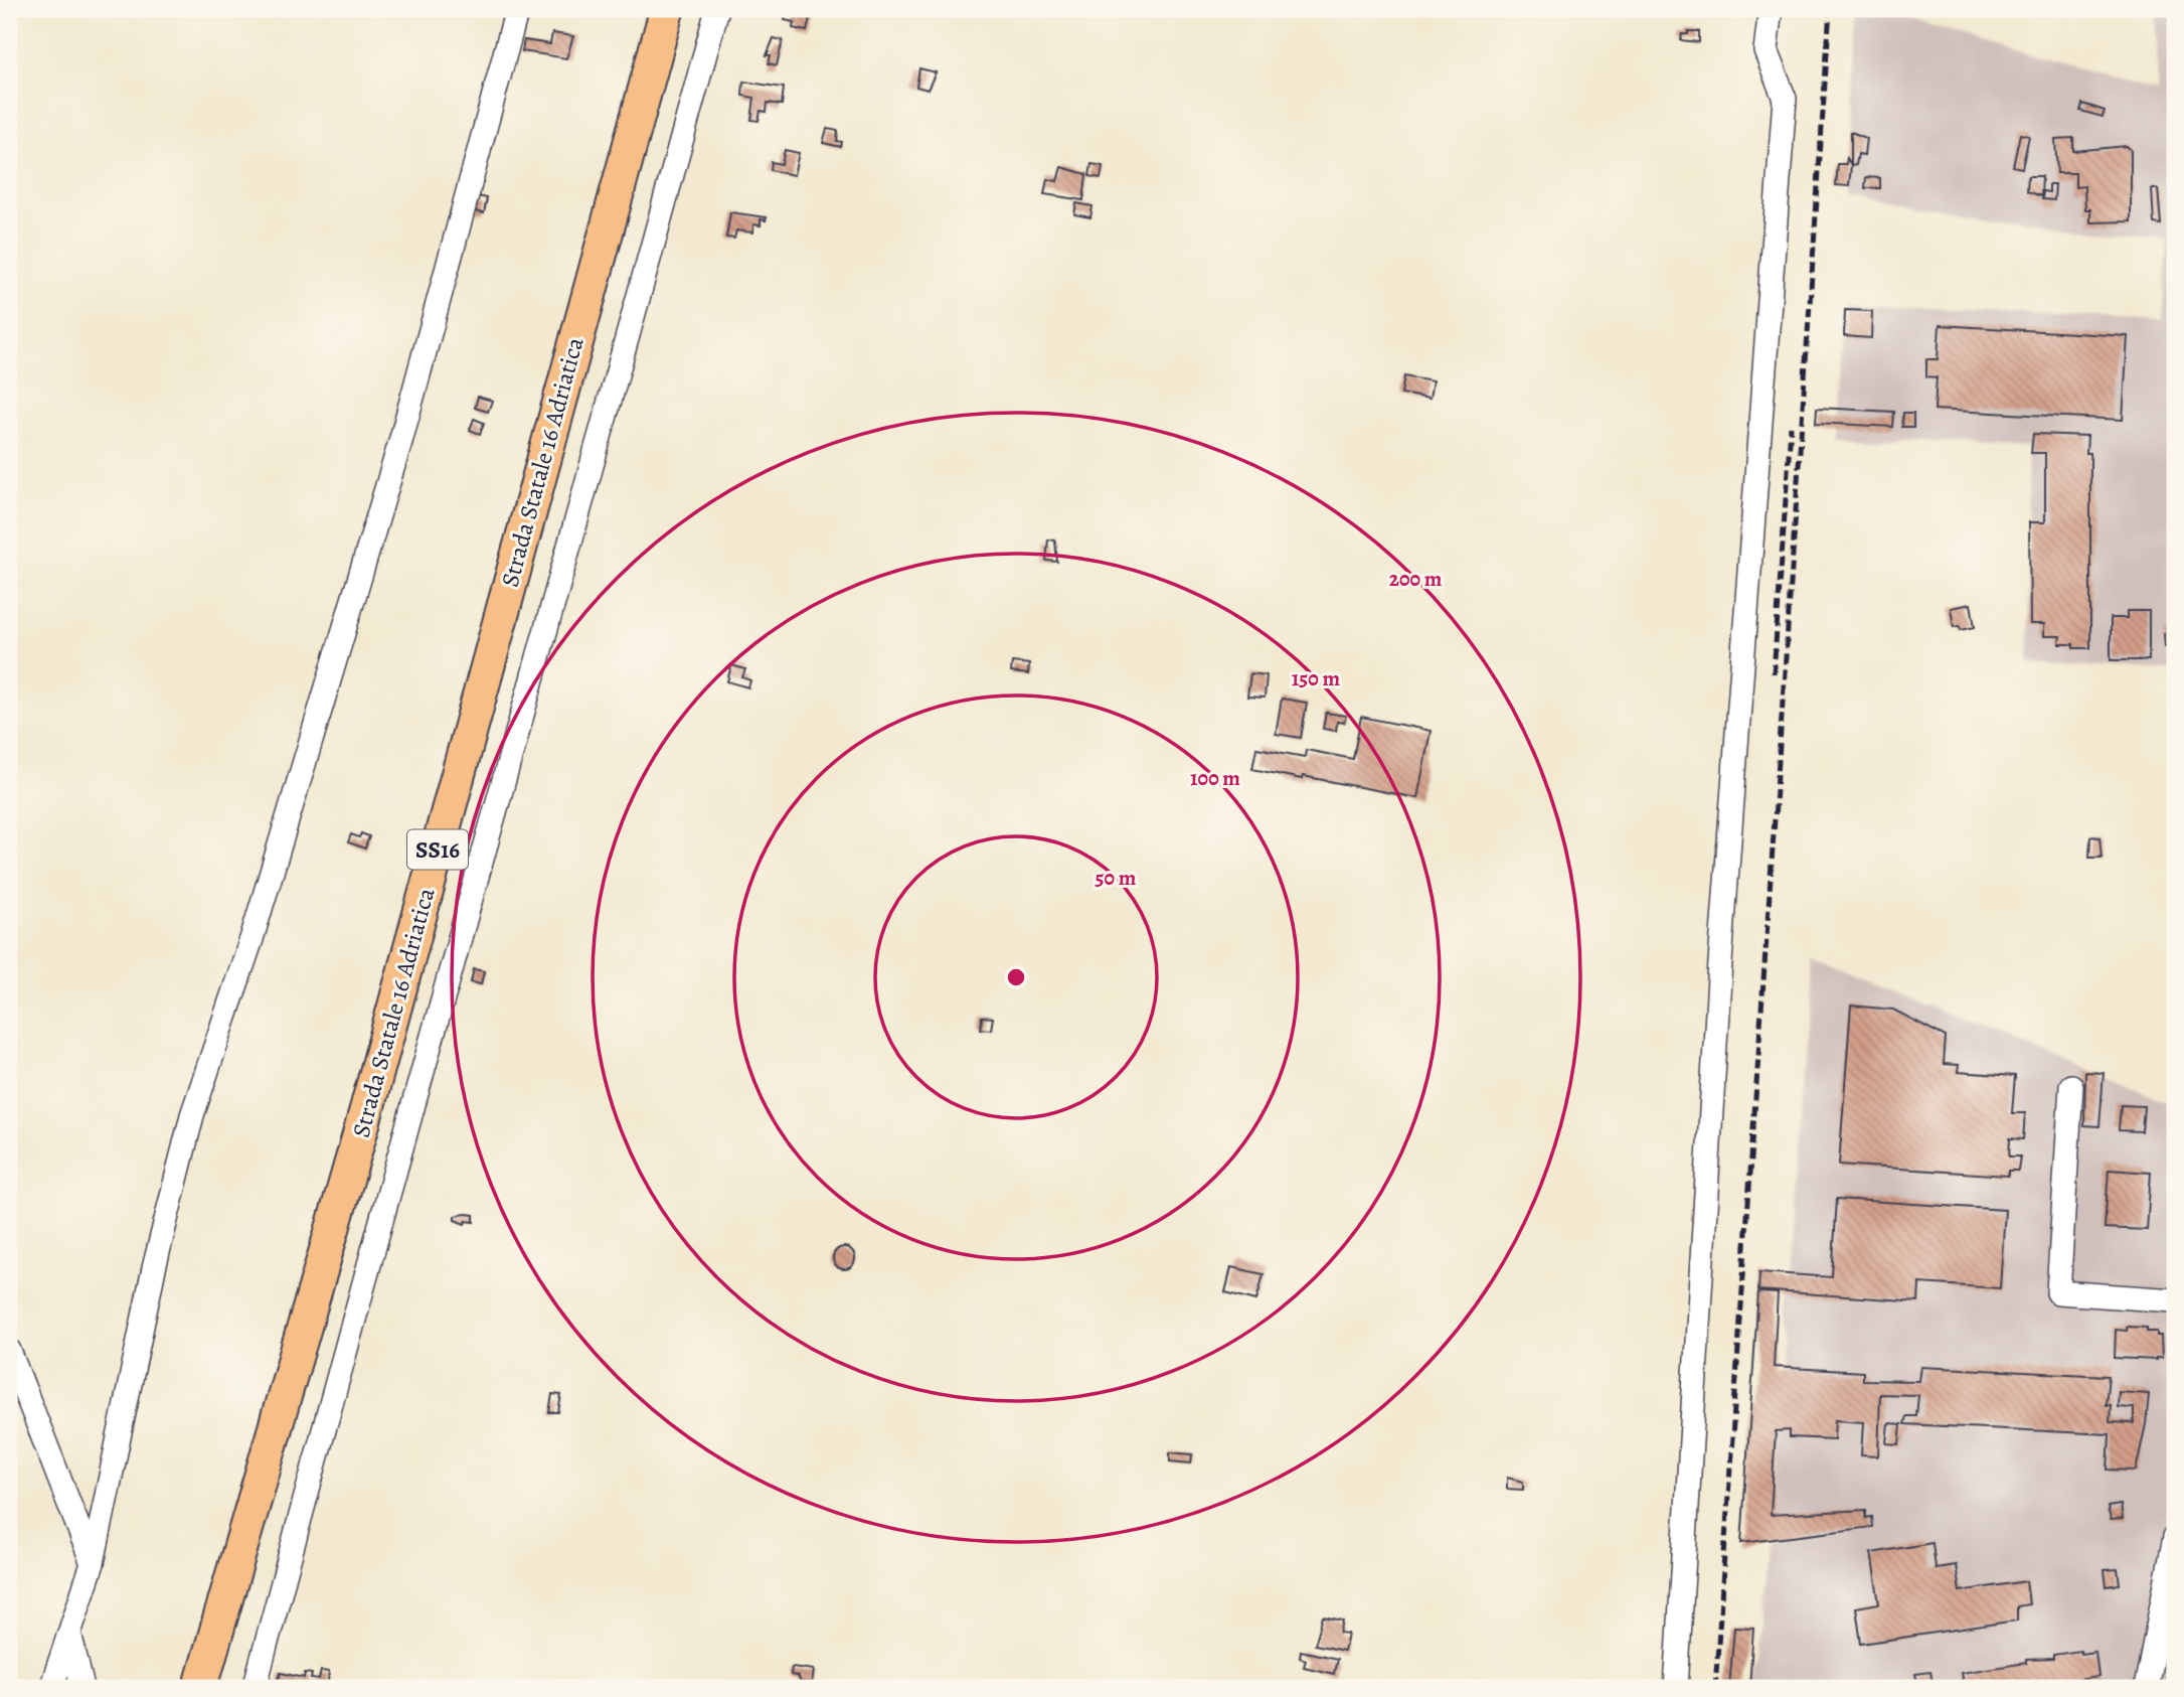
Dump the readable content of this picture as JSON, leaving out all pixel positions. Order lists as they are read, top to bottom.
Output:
{
  "streets": {
    "highway": ["Strada Statale 16 Adriatica", "SS16"]
  },
  "rings": [
    "200 m",
    "150 m",
    "100 m",
    "50 m"
  ]
}
